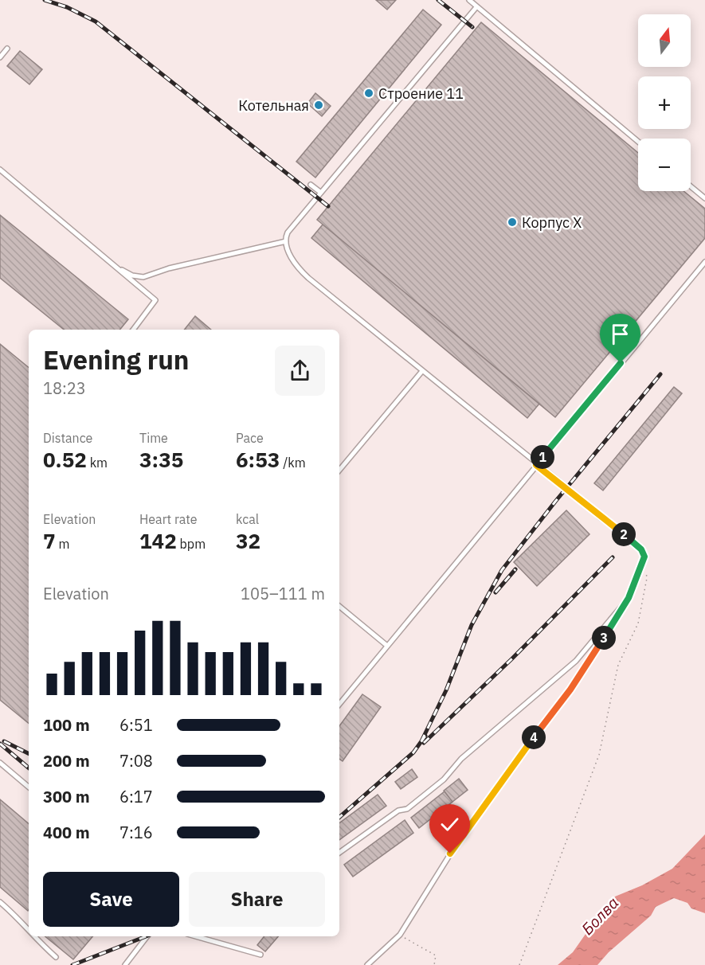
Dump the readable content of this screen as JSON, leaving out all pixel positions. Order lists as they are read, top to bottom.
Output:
{
  "water": ["Болва"],
  "places": ["Строение 11", "Котельная", "Корпус Х"],
  "north": "top",
  "page": {
    "map_buttons": ["+", "−"],
    "heading": ["Evening run", "18:23"],
    "stats": [
      ["Distance", "0.52 km"],
      ["Time", "3:35"],
      ["Pace", "6:53 /km"],
      ["Elevation", "7 m"],
      ["Heart rate", "142 bpm"],
      ["kcal", "32"]
    ],
    "pins": [
      "1",
      "2",
      "3",
      "4"
    ],
    "chart": ["Elevation", "105–111 m"],
    "list": [
      {
        "name": "100 m",
        "note": "6:51"
      },
      {
        "name": "200 m",
        "note": "7:08"
      },
      {
        "name": "300 m",
        "note": "6:17"
      },
      {
        "name": "400 m",
        "note": "7:16"
      }
    ],
    "buttons": ["Save", "Share"]
  }
}
